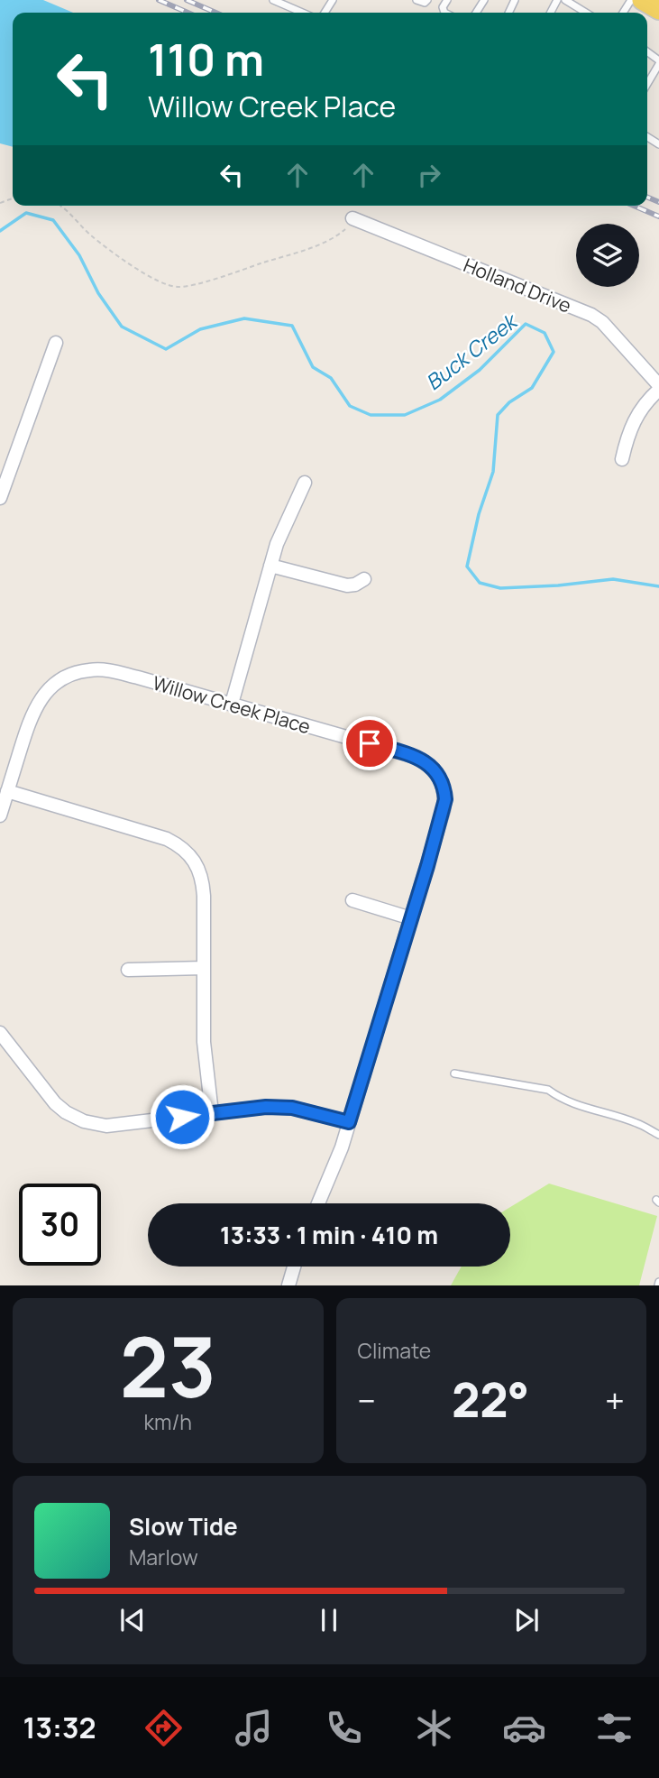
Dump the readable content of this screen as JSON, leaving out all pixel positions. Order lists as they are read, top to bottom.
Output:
{
  "streets": {
    "street": ["Holland Drive", "Willow Creek Place"]
  },
  "water": ["Buck Creek"],
  "page": {
    "turn": ["110 m", "Willow Creek Place"],
    "limit": "30",
    "trip": "13:33 · 1 min · 410 m",
    "tile": [
      ["23", "km/h"],
      "Climate"
    ],
    "heat": ["−", "22°", "+"],
    "song": ["Slow Tide", "Marlow"],
    "tabs": "13:32"
  }
}
